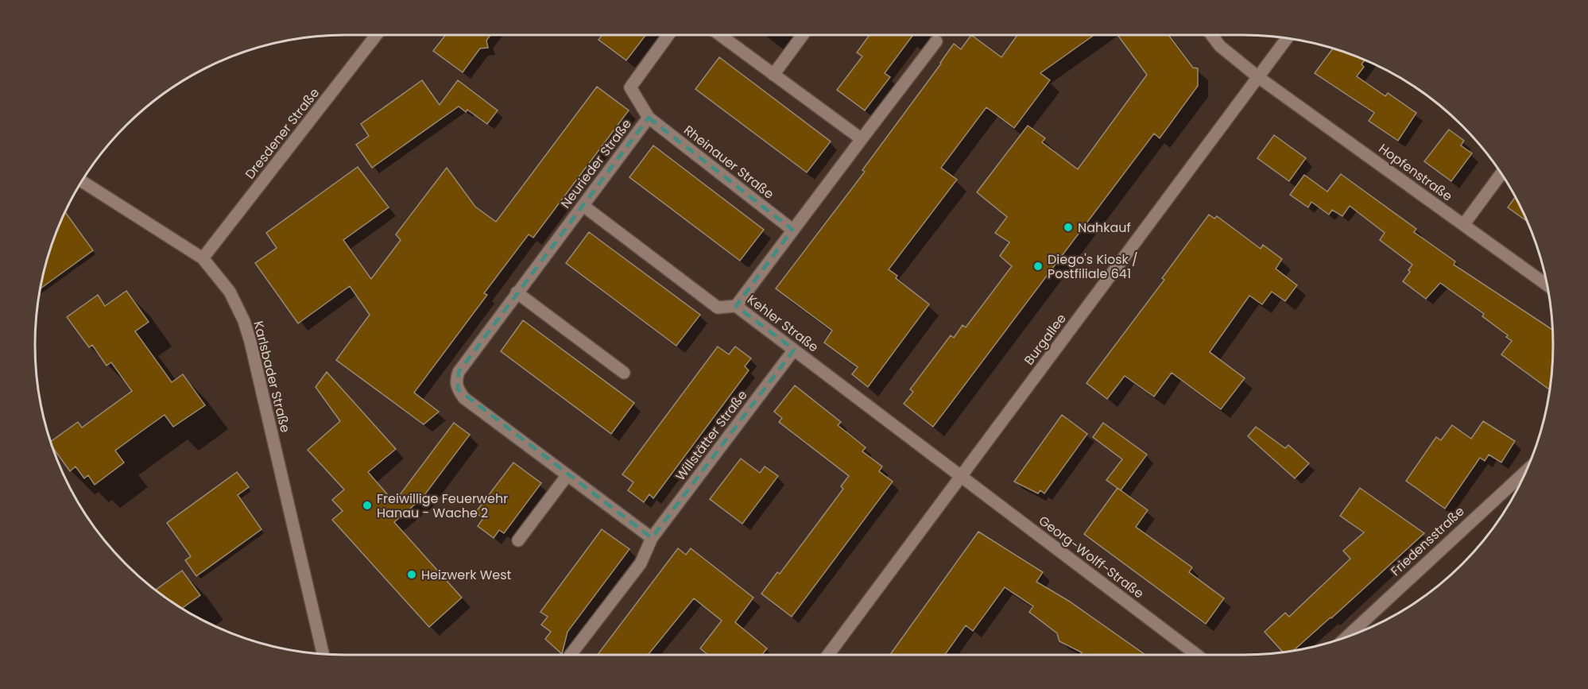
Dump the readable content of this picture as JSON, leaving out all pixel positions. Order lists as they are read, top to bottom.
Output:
{
  "streets": {
    "street": [
      "Dresdener Straße",
      "Rheinauer Straße",
      "Neurieder Straße",
      "Hopfenstraße",
      "Kehler Straße",
      "Burgallee",
      "Karlsbader Straße",
      "Willstätter Straße",
      "Friedensstraße",
      "Georg-Wolff-Straße"
    ]
  },
  "crossings": [
    ["Dresdener Straße", "Karlsbader Straße"],
    ["Rheinauer Straße", "Neurieder Straße"],
    ["Neurieder Straße", "Kehler Straße"],
    ["Hopfenstraße", "Burgallee"],
    ["Kehler Straße", "Burgallee"],
    ["Kehler Straße", "Willstätter Straße"],
    ["Kehler Straße", "Georg-Wolff-Straße"],
    ["Burgallee", "Georg-Wolff-Straße"]
  ],
  "places": [
    "Nahkauf",
    "Diego's Kiosk / Postfiliale 641",
    "Freiwillige Feuerwehr Hanau - Wache 2",
    "Heizwerk West"
  ]
}
